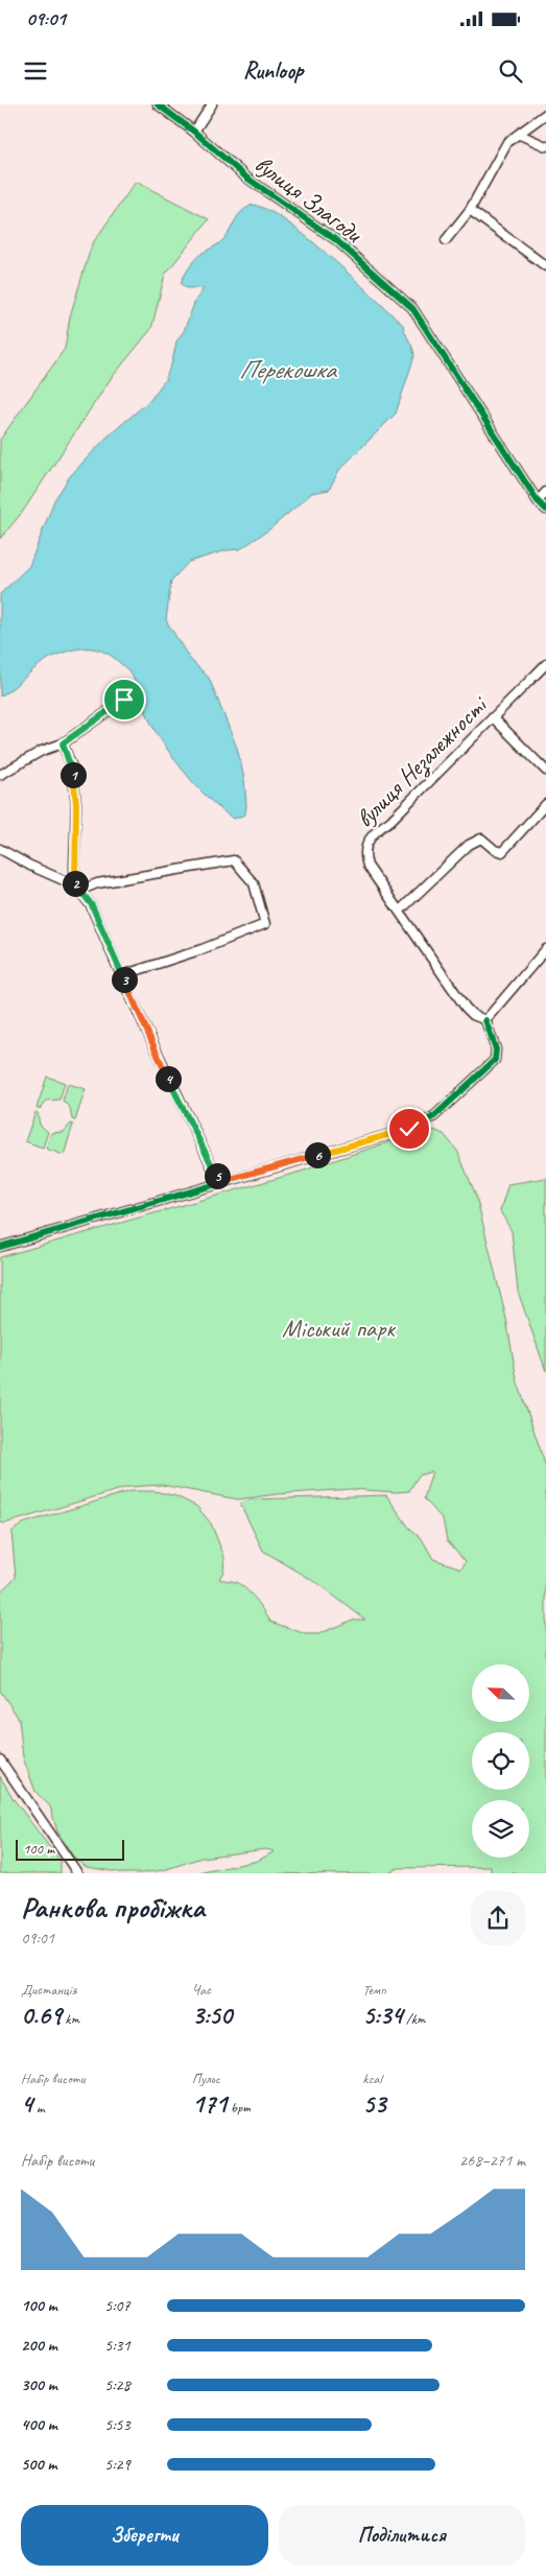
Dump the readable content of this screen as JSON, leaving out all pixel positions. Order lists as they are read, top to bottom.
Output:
{
  "streets": {
    "street": ["вулиця Злагоди", "вулиця Незалежності"]
  },
  "water": ["Перекошка"],
  "parks": ["Міський парк"],
  "scale_bar": "100 m",
  "north": "top left",
  "page": {
    "status": "09:01",
    "header": "Runloop",
    "pins": [
      "1",
      "2",
      "3",
      "4",
      "6",
      "5"
    ],
    "scale": "100 m",
    "heading": ["Ранкова пробіжка", "09:01"],
    "stats": [
      ["Дистанція", "0.69 km"],
      ["Час", "3:50"],
      ["Темп", "5:34 /km"],
      ["Набір висоти", "4 m"],
      ["Пульс", "171 bpm"],
      ["kcal", "53"]
    ],
    "chart": ["Набір висоти", "268–271 m"],
    "list": [
      {
        "name": "100 m",
        "note": "5:07"
      },
      {
        "name": "200 m",
        "note": "5:31"
      },
      {
        "name": "300 m",
        "note": "5:28"
      },
      {
        "name": "400 m",
        "note": "5:53"
      },
      {
        "name": "500 m",
        "note": "5:29"
      }
    ],
    "buttons": ["Зберегти", "Поділитися"]
  }
}
